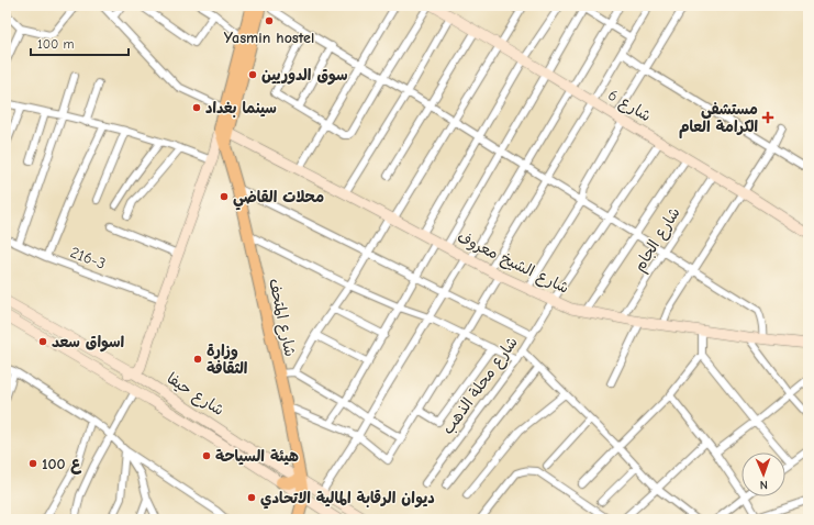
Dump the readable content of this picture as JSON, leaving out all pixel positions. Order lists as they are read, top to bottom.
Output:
{
  "streets": {
    "main road": [
      "شارع 6",
      "شارع الشيخ معروف",
      "شارع المتحف",
      "شارع حيفا"
    ],
    "street": ["شارع الجام", "216-3", "شارع محلة الذهب"]
  },
  "crossings": [
    ["شارع 6", "شارع الجام"],
    ["شارع 6", "شارع محلة الذهب"],
    ["شارع الجام", "شارع الشيخ معروف"],
    ["216-3", "شارع المتحف"],
    ["شارع الشيخ معروف", "شارع المتحف"],
    ["شارع الشيخ معروف", "شارع محلة الذهب"],
    ["شارع المتحف", "شارع حيفا"]
  ],
  "places": {
    "other": [
      "Yasmin hostel",
      "سوق الدوريين",
      "سينما بغداد",
      "محلات القاضي",
      "اسواق سعد",
      "وزارة الثقافة",
      "هيئة السياحة",
      "100 ع",
      "ديوان الرقابة المالية الاتحادي"
    ],
    "health": ["مستشفى الكرامة العام"]
  },
  "scale_bar": "100 m",
  "north": "bottom"
}
